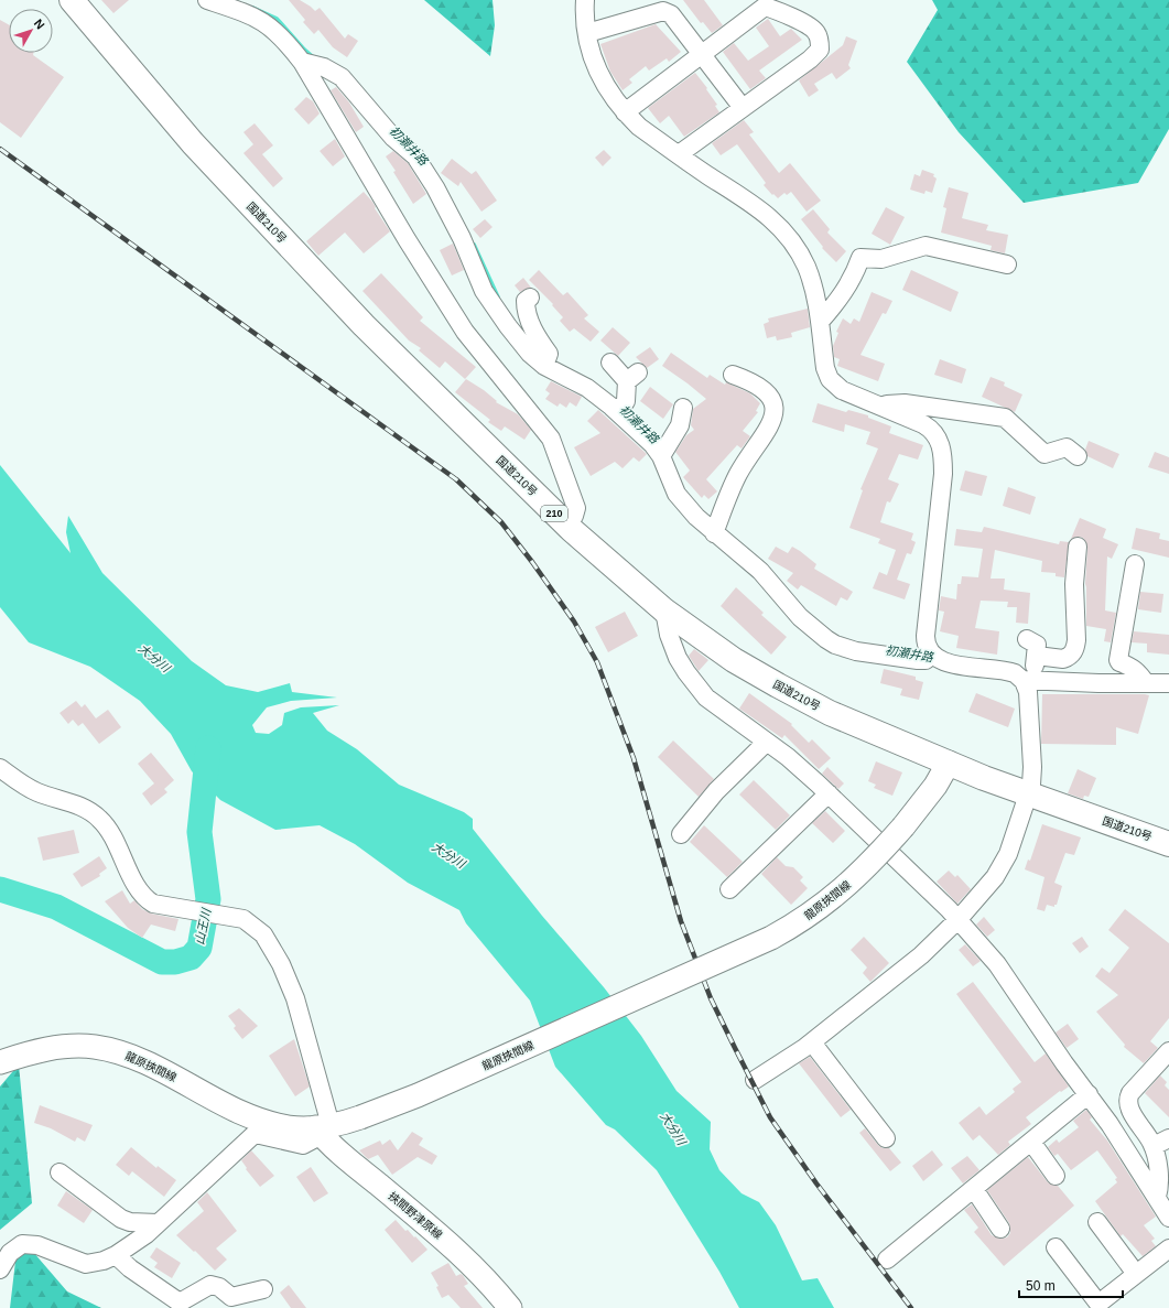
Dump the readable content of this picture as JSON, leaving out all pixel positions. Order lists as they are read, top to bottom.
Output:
{
  "streets": {
    "highway": ["国道210号", "210"],
    "main road": ["龍原挾間線", "挾間野津原線"]
  },
  "crossings": [
    ["国道210号", "龍原挾間線"],
    ["龍原挾間線", "挾間野津原線"]
  ],
  "water": ["初瀬井路", "大分川", "山王川"],
  "scale_bar": "50 m",
  "north": "top right"
}
